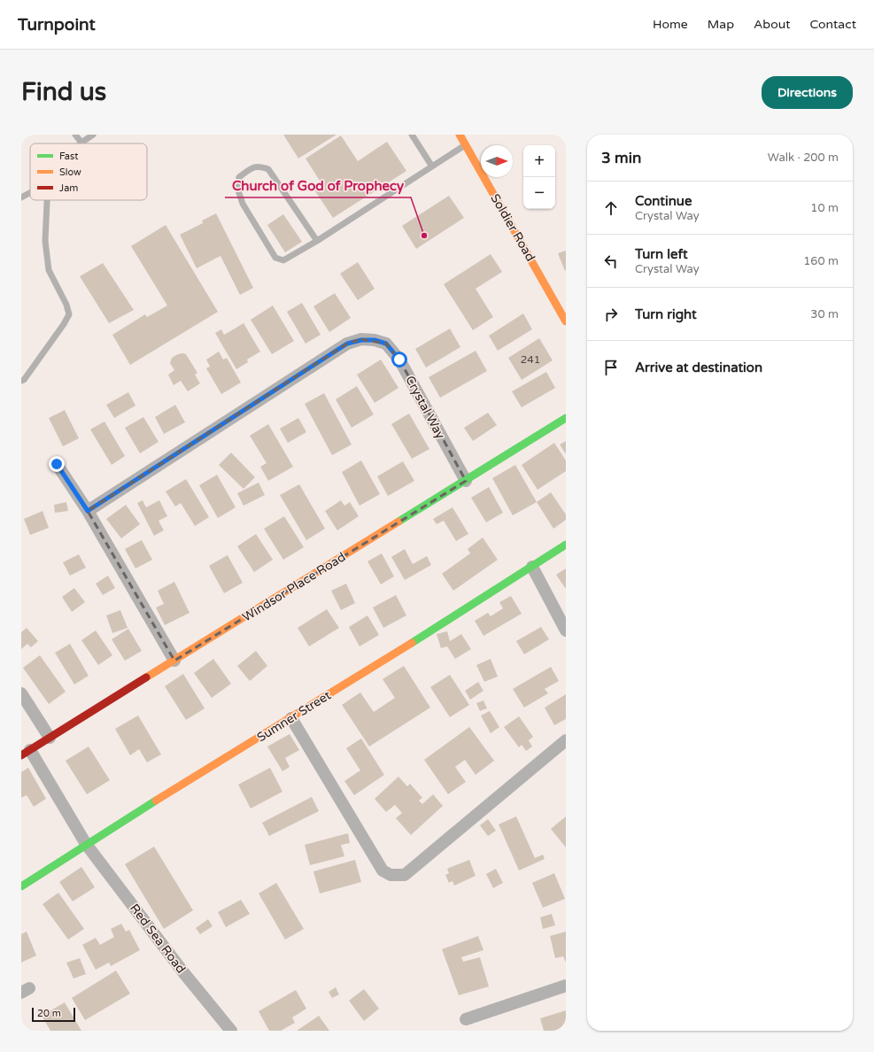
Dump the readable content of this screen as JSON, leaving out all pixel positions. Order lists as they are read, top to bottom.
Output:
{
  "streets": {
    "street": [
      "Soldier Road",
      "Crystal Way",
      "Windsor Place Road",
      "Sumner Street",
      "Red Sea Road"
    ]
  },
  "crossings": [
    ["Crystal Way", "Windsor Place Road"],
    ["Windsor Place Road", "Red Sea Road"],
    ["Sumner Street", "Red Sea Road"]
  ],
  "places": ["Church of God of Prophecy"],
  "house_numbers": ["241"],
  "legend": ["Fast", "Slow", "Jam"],
  "scale_bar": "20 m",
  "north": "right",
  "page": {
    "header": "Turnpoint",
    "nav": [
      "Home",
      "Map",
      "About",
      "Contact"
    ],
    "buttons": "Directions",
    "title": "Find us",
    "heading": ["3 min", "Walk · 200 m"],
    "map_buttons": ["+", "−"],
    "list": [
      ["Continue", "Crystal Way", "10 m"],
      ["Turn left", "Crystal Way", "160 m"],
      ["Turn right", "30 m"],
      "Arrive at destination"
    ],
    "scale": "20 m"
  }
}
